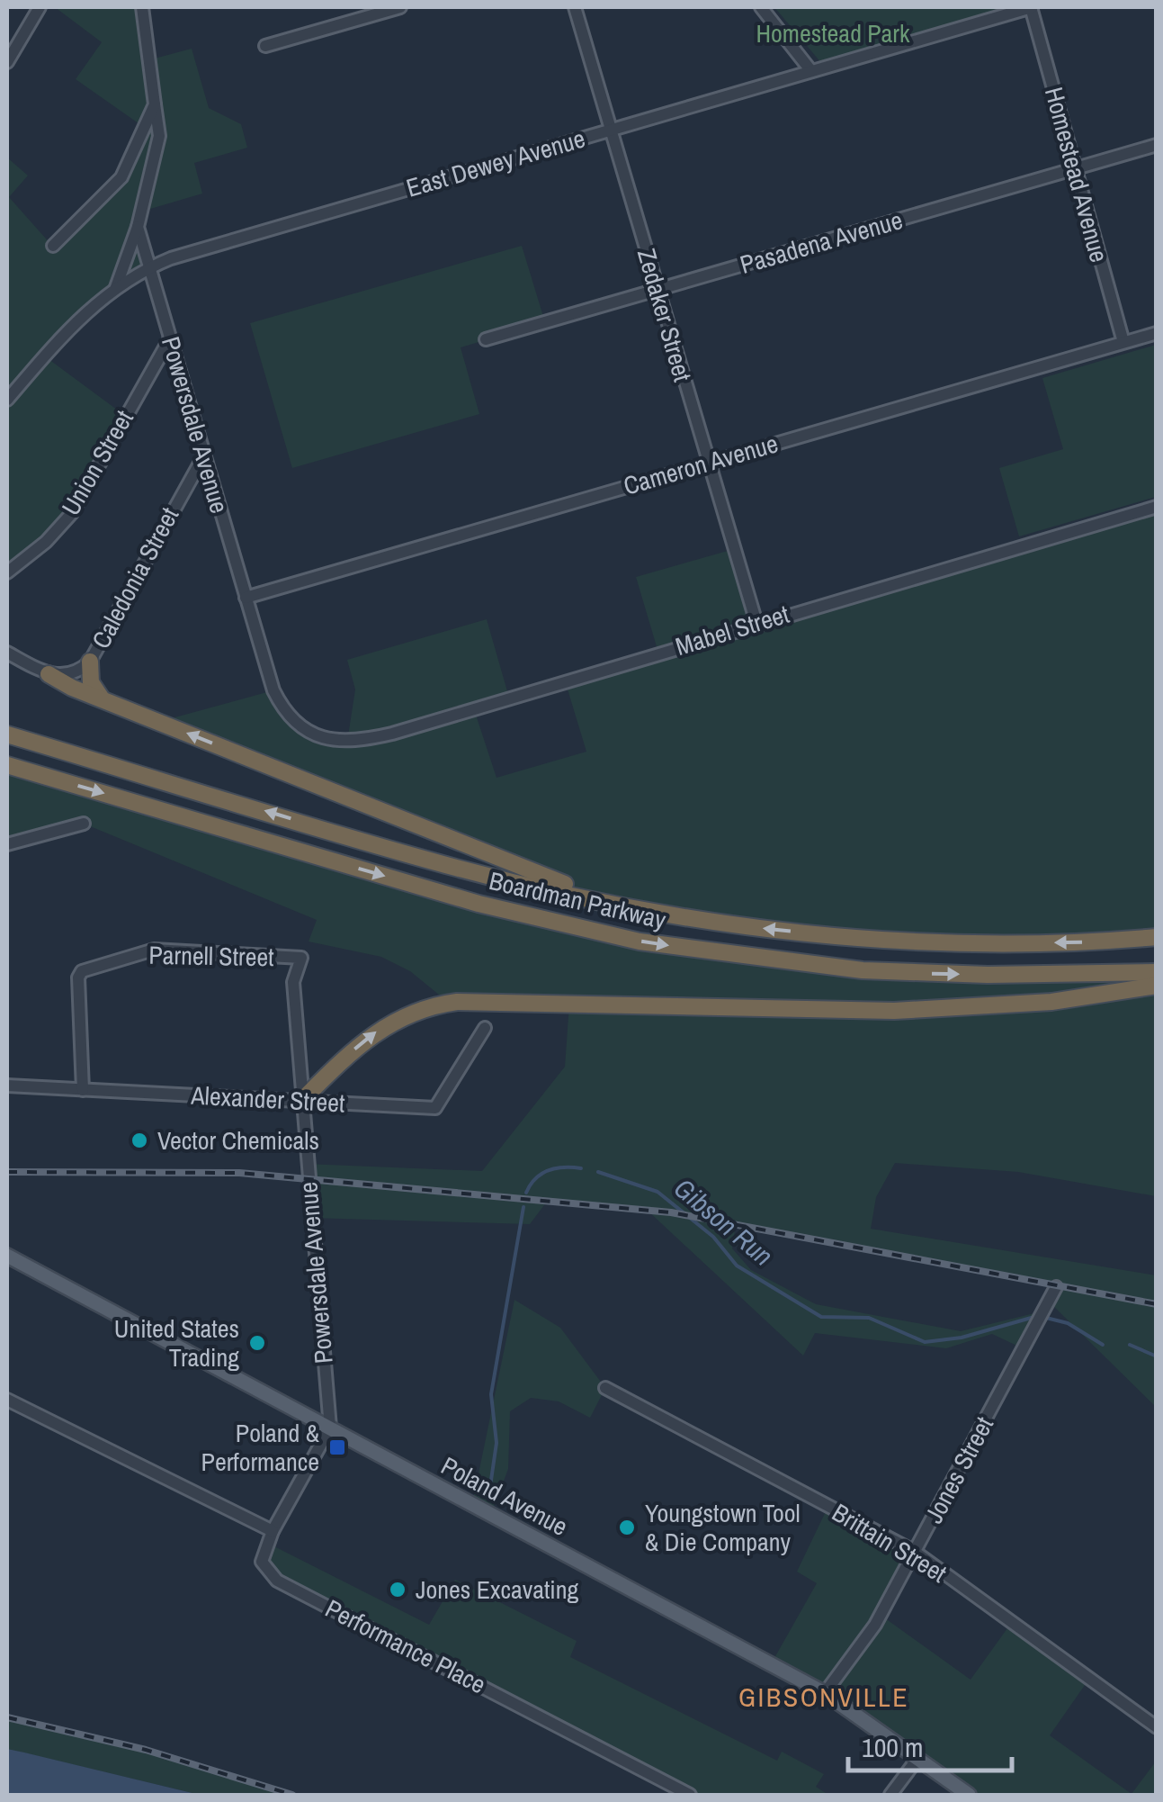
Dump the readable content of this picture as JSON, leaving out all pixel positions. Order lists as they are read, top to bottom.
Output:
{
  "streets": {
    "highway": ["Boardman Parkway"],
    "main road": ["Poland Avenue"],
    "street": [
      "East Dewey Avenue",
      "Homestead Avenue",
      "Pasadena Avenue",
      "Zedaker Street",
      "Powersdale Avenue",
      "Union Street",
      "Cameron Avenue",
      "Caledonia Street",
      "Mabel Street",
      "Parnell Street",
      "Alexander Street",
      "Jones Street",
      "Brittain Street",
      "Performance Place"
    ]
  },
  "crossings": [
    ["East Dewey Avenue", "Homestead Avenue"],
    ["East Dewey Avenue", "Zedaker Street"],
    ["East Dewey Avenue", "Powersdale Avenue"],
    ["Homestead Avenue", "Pasadena Avenue"],
    ["Homestead Avenue", "Cameron Avenue"],
    ["Pasadena Avenue", "Zedaker Street"],
    ["Zedaker Street", "Cameron Avenue"],
    ["Zedaker Street", "Mabel Street"],
    ["Powersdale Avenue", "Union Street"],
    ["Powersdale Avenue", "Cameron Avenue"],
    ["Powersdale Avenue", "Caledonia Street"],
    ["Powersdale Avenue", "Mabel Street"],
    ["Powersdale Avenue", "Parnell Street"],
    ["Powersdale Avenue", "Alexander Street"],
    ["Powersdale Avenue", "Poland Avenue"],
    ["Powersdale Avenue", "Performance Place"],
    ["Parnell Street", "Alexander Street"],
    ["Jones Street", "Poland Avenue"],
    ["Jones Street", "Brittain Street"],
    ["Poland Avenue", "Performance Place"]
  ],
  "districts": ["GIBSONVILLE"],
  "water": ["Gibson Run"],
  "parks": ["Homestead Park"],
  "places": {
    "other": [
      "Vector Chemicals",
      "United States Trading",
      "Youngstown Tool & Die Company",
      "Jones Excavating"
    ],
    "transit": ["Poland & Performance"]
  },
  "scale_bar": "100 m"
}
